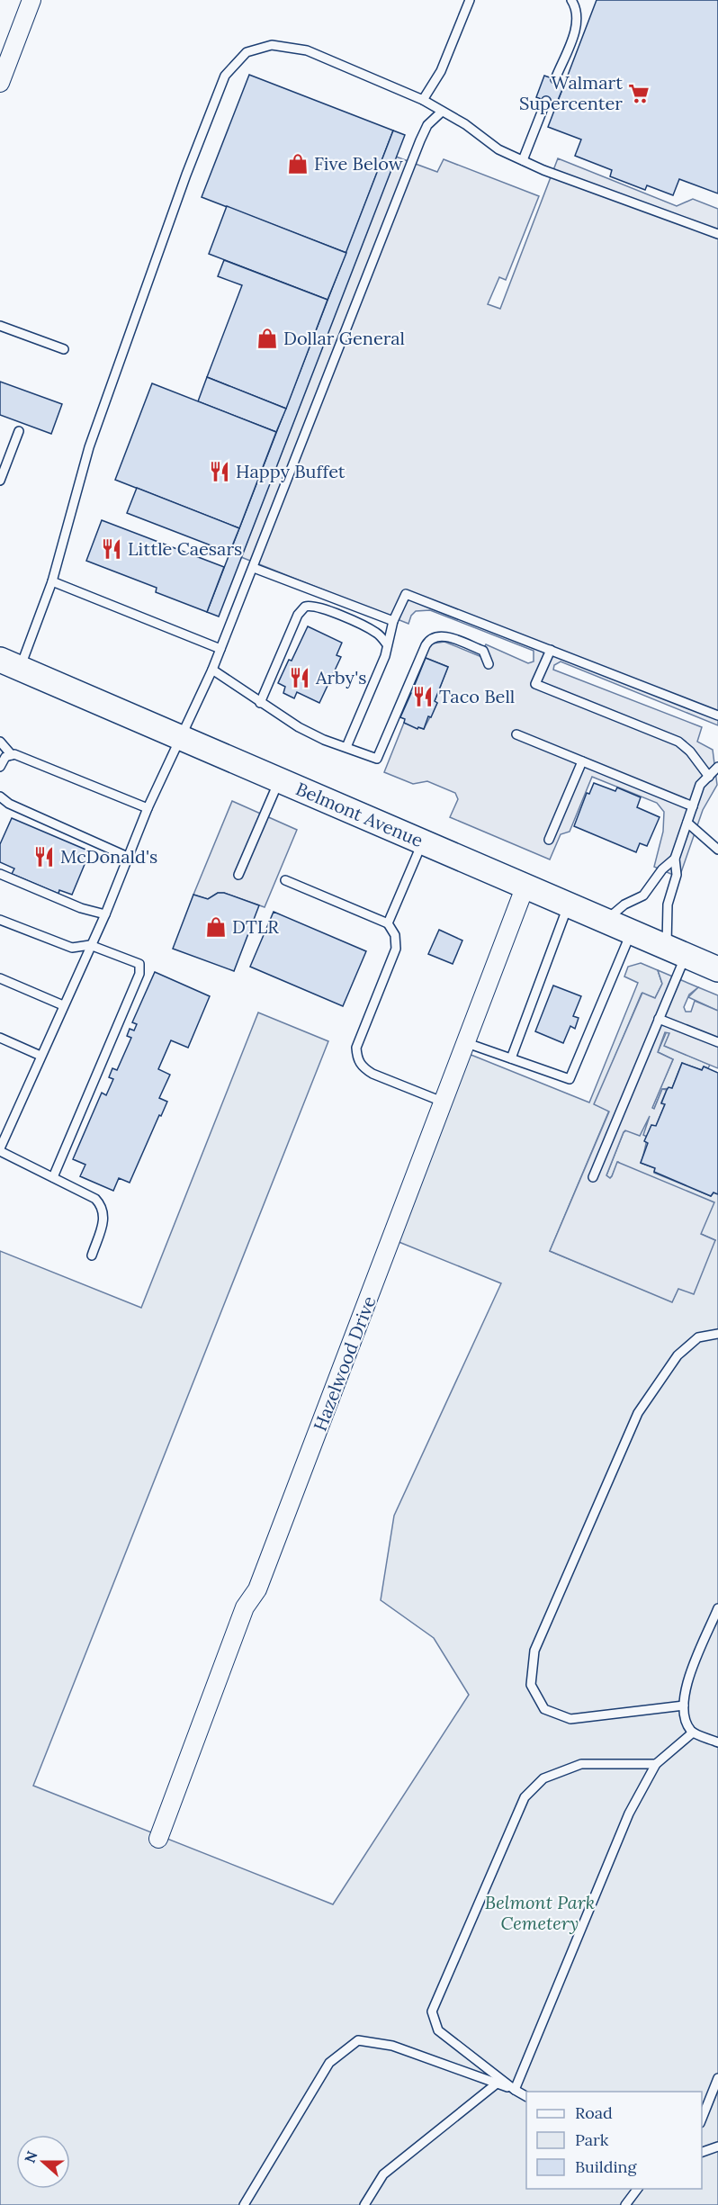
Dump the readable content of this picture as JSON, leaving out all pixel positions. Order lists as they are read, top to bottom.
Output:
{
  "streets": {
    "main road": ["Belmont Avenue"],
    "street": ["Hazelwood Drive"]
  },
  "crossings": [
    ["Belmont Avenue", "Hazelwood Drive"]
  ],
  "parks": ["Belmont Park Cemetery"],
  "places": {
    "supermarket": ["Walmart Supercenter"],
    "shop": ["Five Below", "Dollar General", "DTLR"],
    "restaurant": [
      "Happy Buffet",
      "Little Caesars",
      "Arby's",
      "Taco Bell",
      "McDonald's"
    ]
  },
  "legend": ["Road", "Park", "Building"],
  "north": "left"
}
